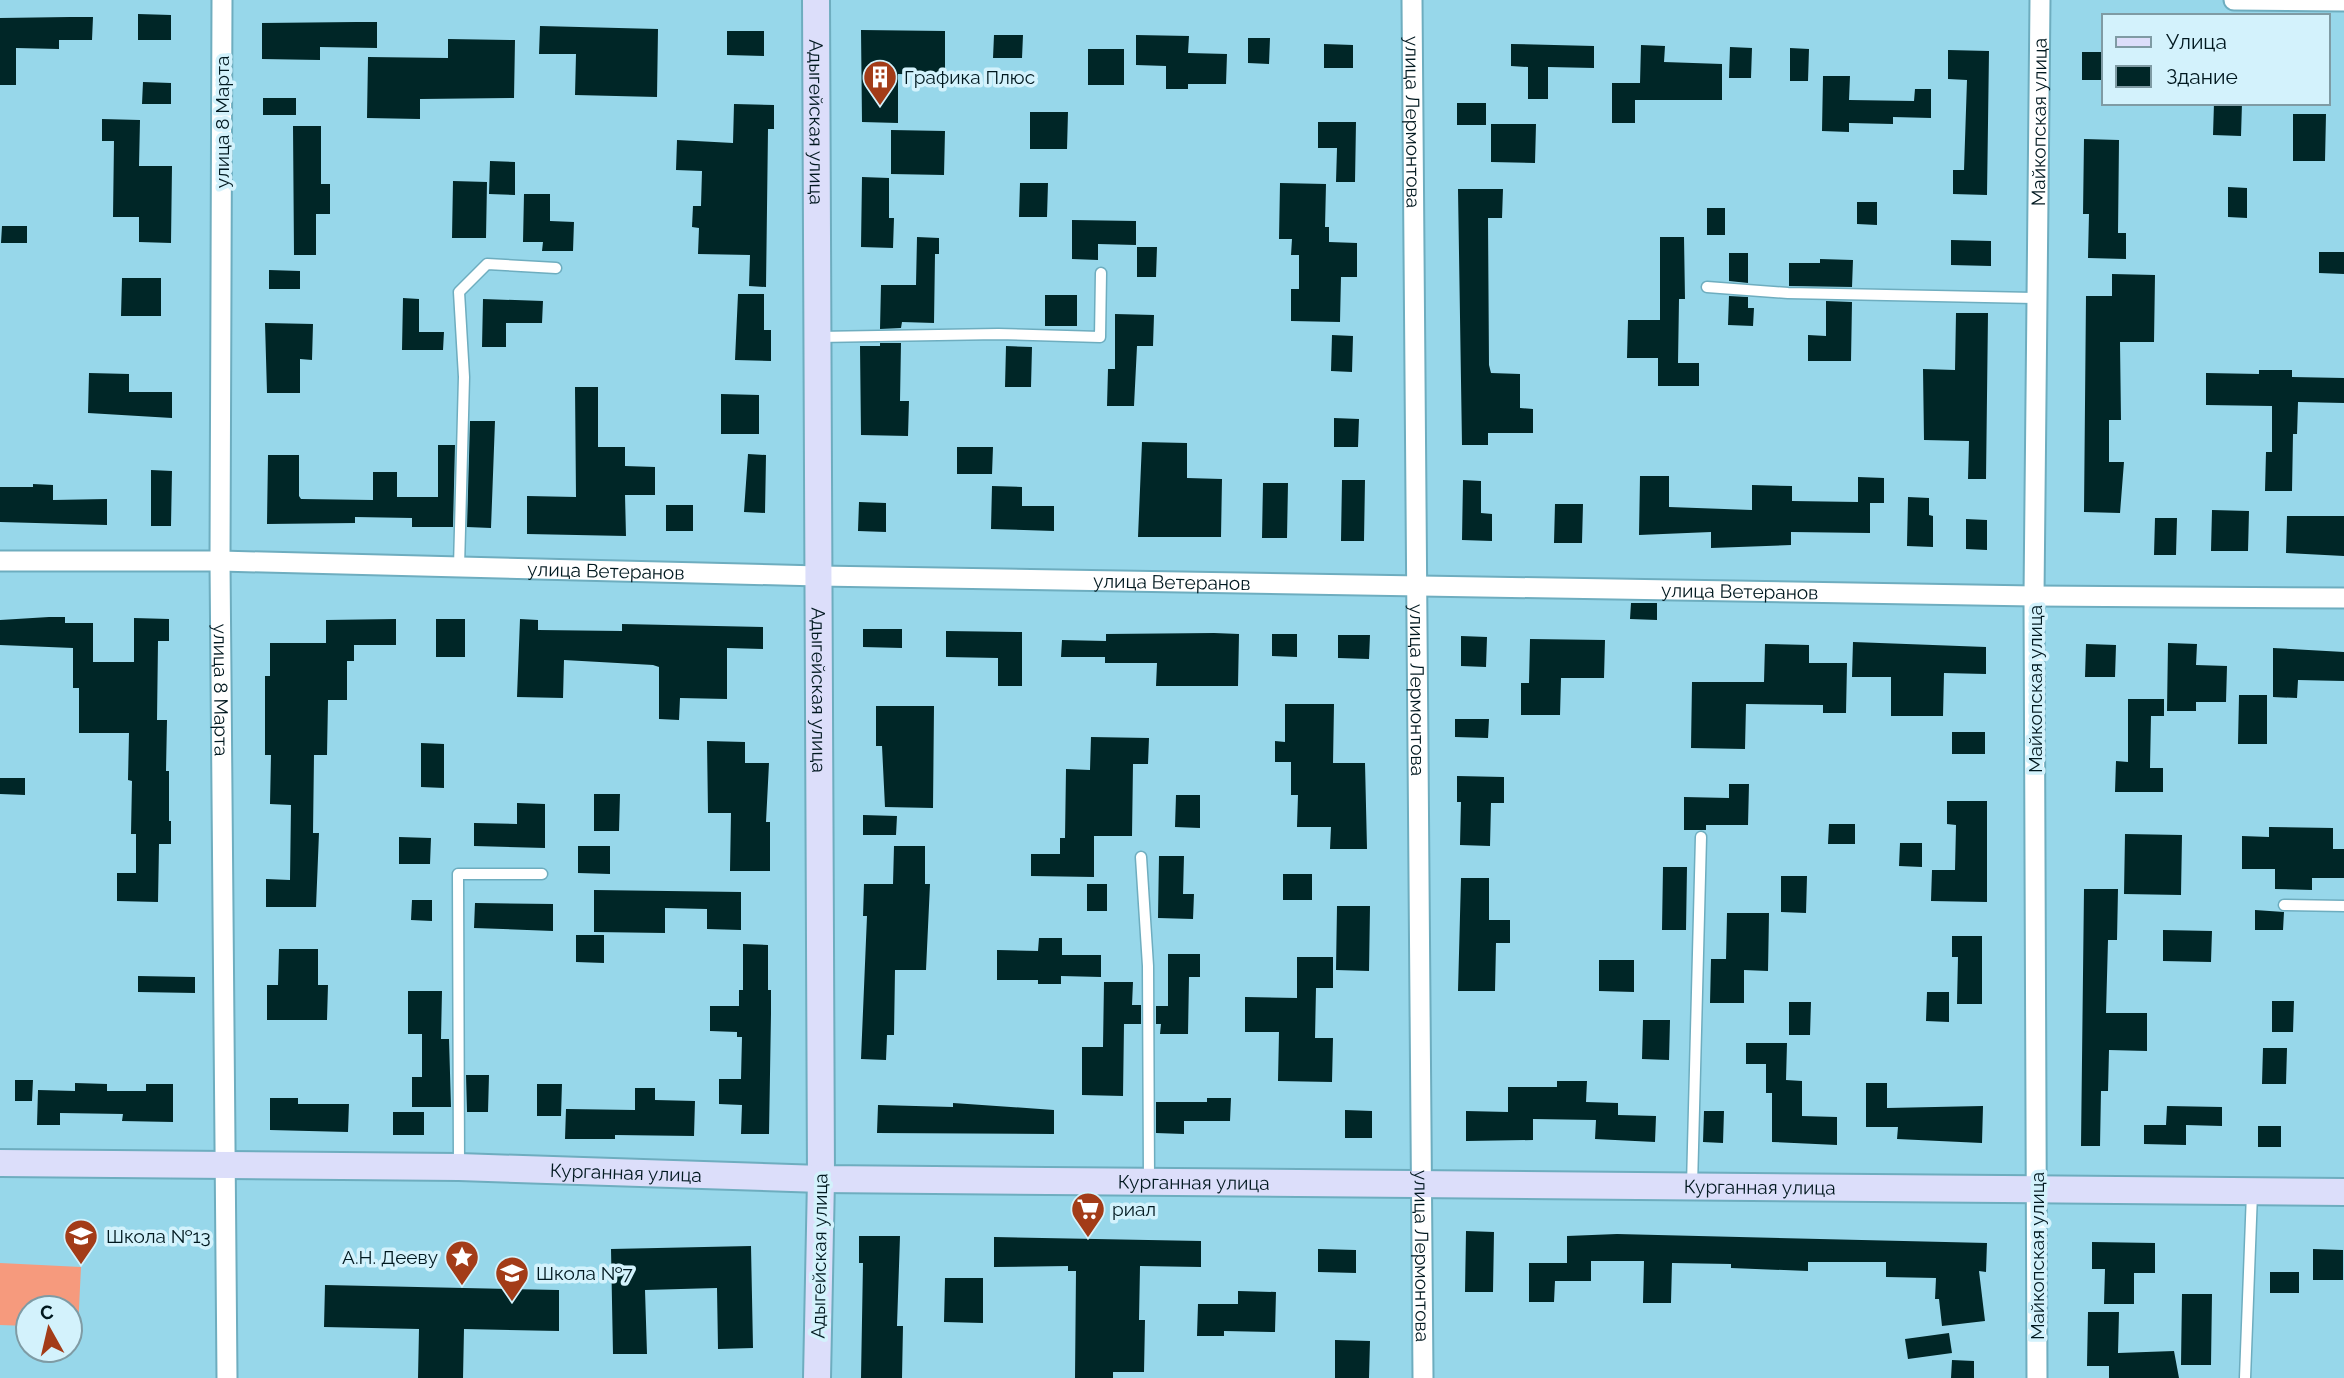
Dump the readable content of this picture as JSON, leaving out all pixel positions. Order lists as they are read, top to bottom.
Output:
{
  "streets": {
    "street": [
      "улица 8 Марта",
      "Адыгейская улица",
      "улица Лермонтова",
      "Майкопская улица",
      "улица Ветеранов",
      "Курганная улица"
    ]
  },
  "crossings": [
    ["улица 8 Марта", "улица Ветеранов"],
    ["улица 8 Марта", "Курганная улица"],
    ["Адыгейская улица", "улица Ветеранов"],
    ["Адыгейская улица", "Курганная улица"],
    ["улица Лермонтова", "улица Ветеранов"],
    ["улица Лермонтова", "Курганная улица"],
    ["Майкопская улица", "улица Ветеранов"],
    ["Майкопская улица", "Курганная улица"]
  ],
  "places": {
    "building": ["Графика Плюс"],
    "supermarket": ["риал"],
    "school or university": ["Школа №13", "Школа №7"],
    "place": ["А.Н. Дееву"]
  },
  "legend": ["Улица", "Здание"],
  "north": "top"
}
